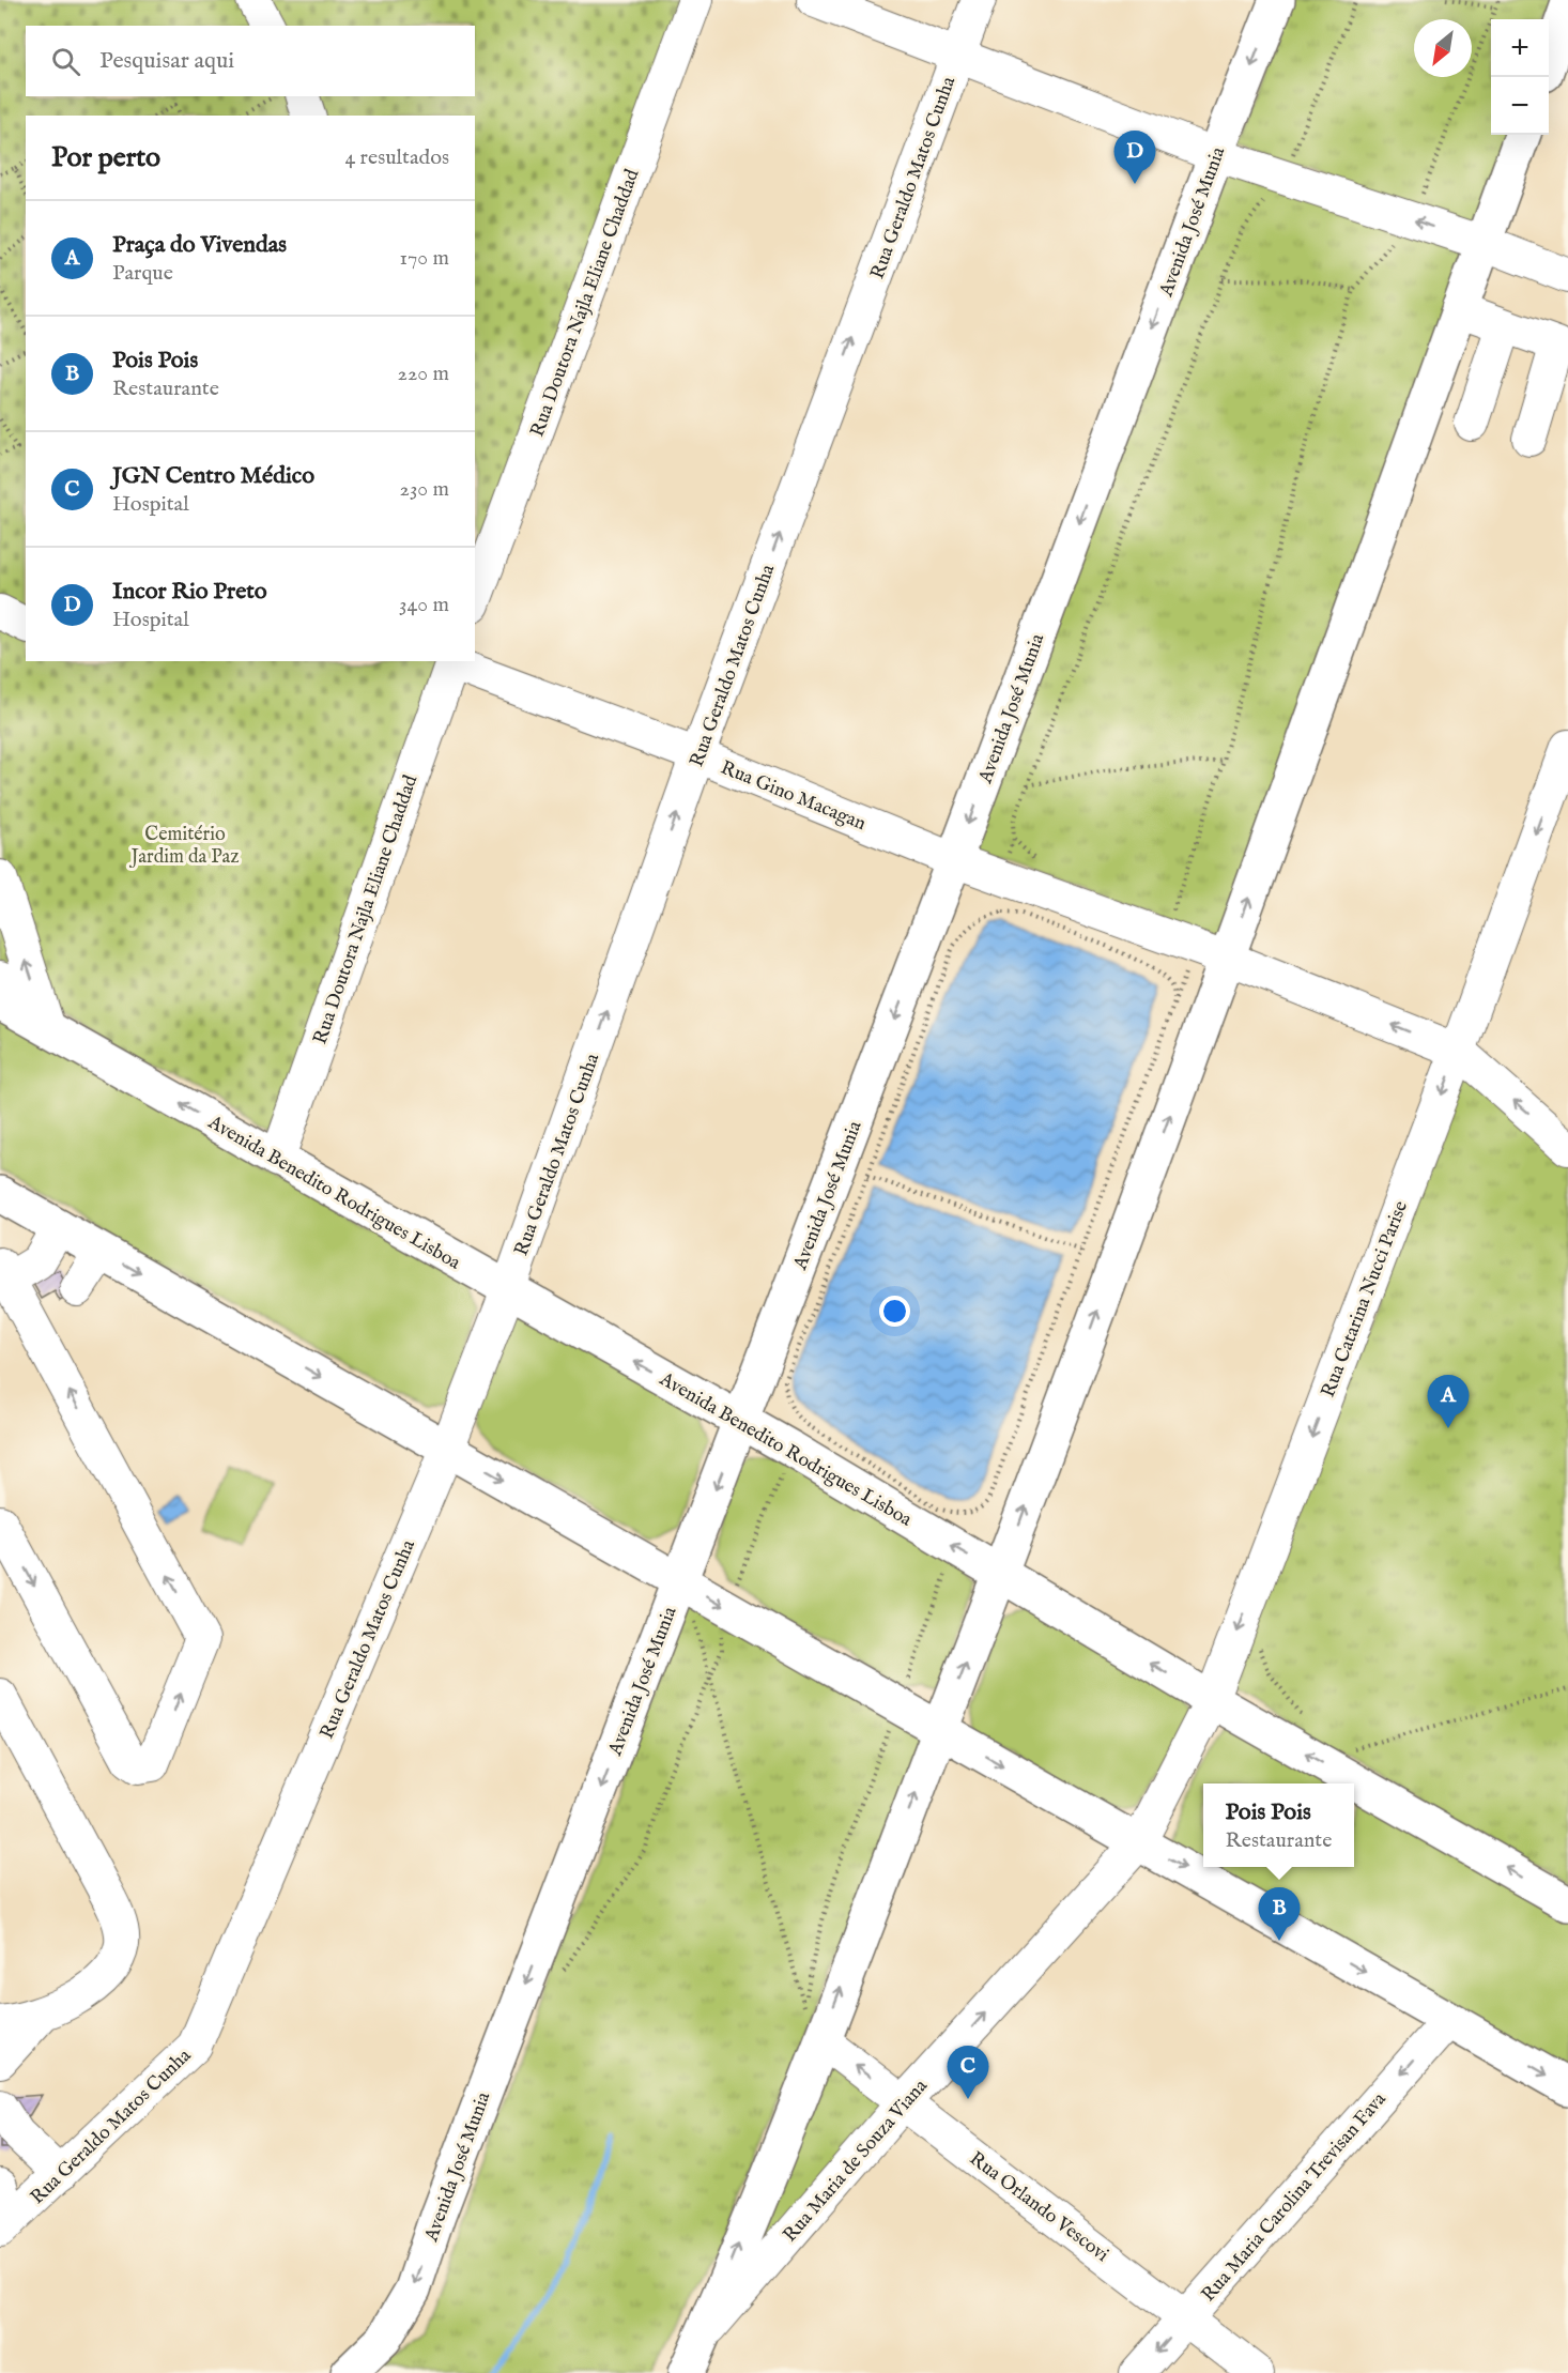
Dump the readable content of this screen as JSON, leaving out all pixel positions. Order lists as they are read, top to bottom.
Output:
{
  "streets": {
    "main road": ["Avenida José Munia", "Avenida Benedito Rodrigues Lisboa"],
    "street": [
      "Rua Geraldo Matos Cunha",
      "Rua Doutora Najla Eliane Chaddad",
      "Rua Gino Macagan",
      "Rua Catarina Nucci Parise",
      "Rua Maria de Souza Viana",
      "Rua Maria Carolina Trevisan Fava",
      "Rua Orlando Vescovi"
    ]
  },
  "crossings": [
    ["Rua Geraldo Matos Cunha", "Rua Gino Macagan"],
    ["Rua Geraldo Matos Cunha", "Avenida Benedito Rodrigues Lisboa"],
    ["Avenida José Munia", "Rua Gino Macagan"],
    ["Avenida José Munia", "Avenida Benedito Rodrigues Lisboa"],
    ["Rua Doutora Najla Eliane Chaddad", "Rua Gino Macagan"],
    ["Rua Doutora Najla Eliane Chaddad", "Avenida Benedito Rodrigues Lisboa"],
    ["Rua Gino Macagan", "Rua Catarina Nucci Parise"],
    ["Avenida Benedito Rodrigues Lisboa", "Rua Catarina Nucci Parise"],
    ["Rua Catarina Nucci Parise", "Rua Maria de Souza Viana"],
    ["Rua Maria de Souza Viana", "Rua Orlando Vescovi"],
    ["Rua Maria Carolina Trevisan Fava", "Rua Orlando Vescovi"]
  ],
  "one_way": [
    "Rua Geraldo Matos Cunha",
    "Rua Catarina Nucci Parise",
    "Rua Maria de Souza Viana",
    "Rua Maria Carolina Trevisan Fava"
  ],
  "parks": ["Cemitério Jardim da Paz"],
  "north": "bottom left",
  "page": {
    "map_buttons": ["+", "−"],
    "search": "Pesquisar aqui",
    "heading": ["Por perto", "4 resultados"],
    "pins": [
      "D",
      "A",
      "B",
      "C"
    ],
    "list": [
      {
        "mark": "A",
        "name": "Praça do Vivendas",
        "note": "Parque",
        "value": "170 m"
      },
      {
        "mark": "B",
        "name": "Pois Pois",
        "note": "Restaurante",
        "value": "220 m"
      },
      {
        "mark": "C",
        "name": "JGN Centro Médico",
        "note": "Hospital",
        "value": "230 m"
      },
      {
        "mark": "D",
        "name": "Incor Rio Preto",
        "note": "Hospital",
        "value": "340 m"
      }
    ],
    "popup": ["Pois Pois", "Restaurante"]
  }
}
